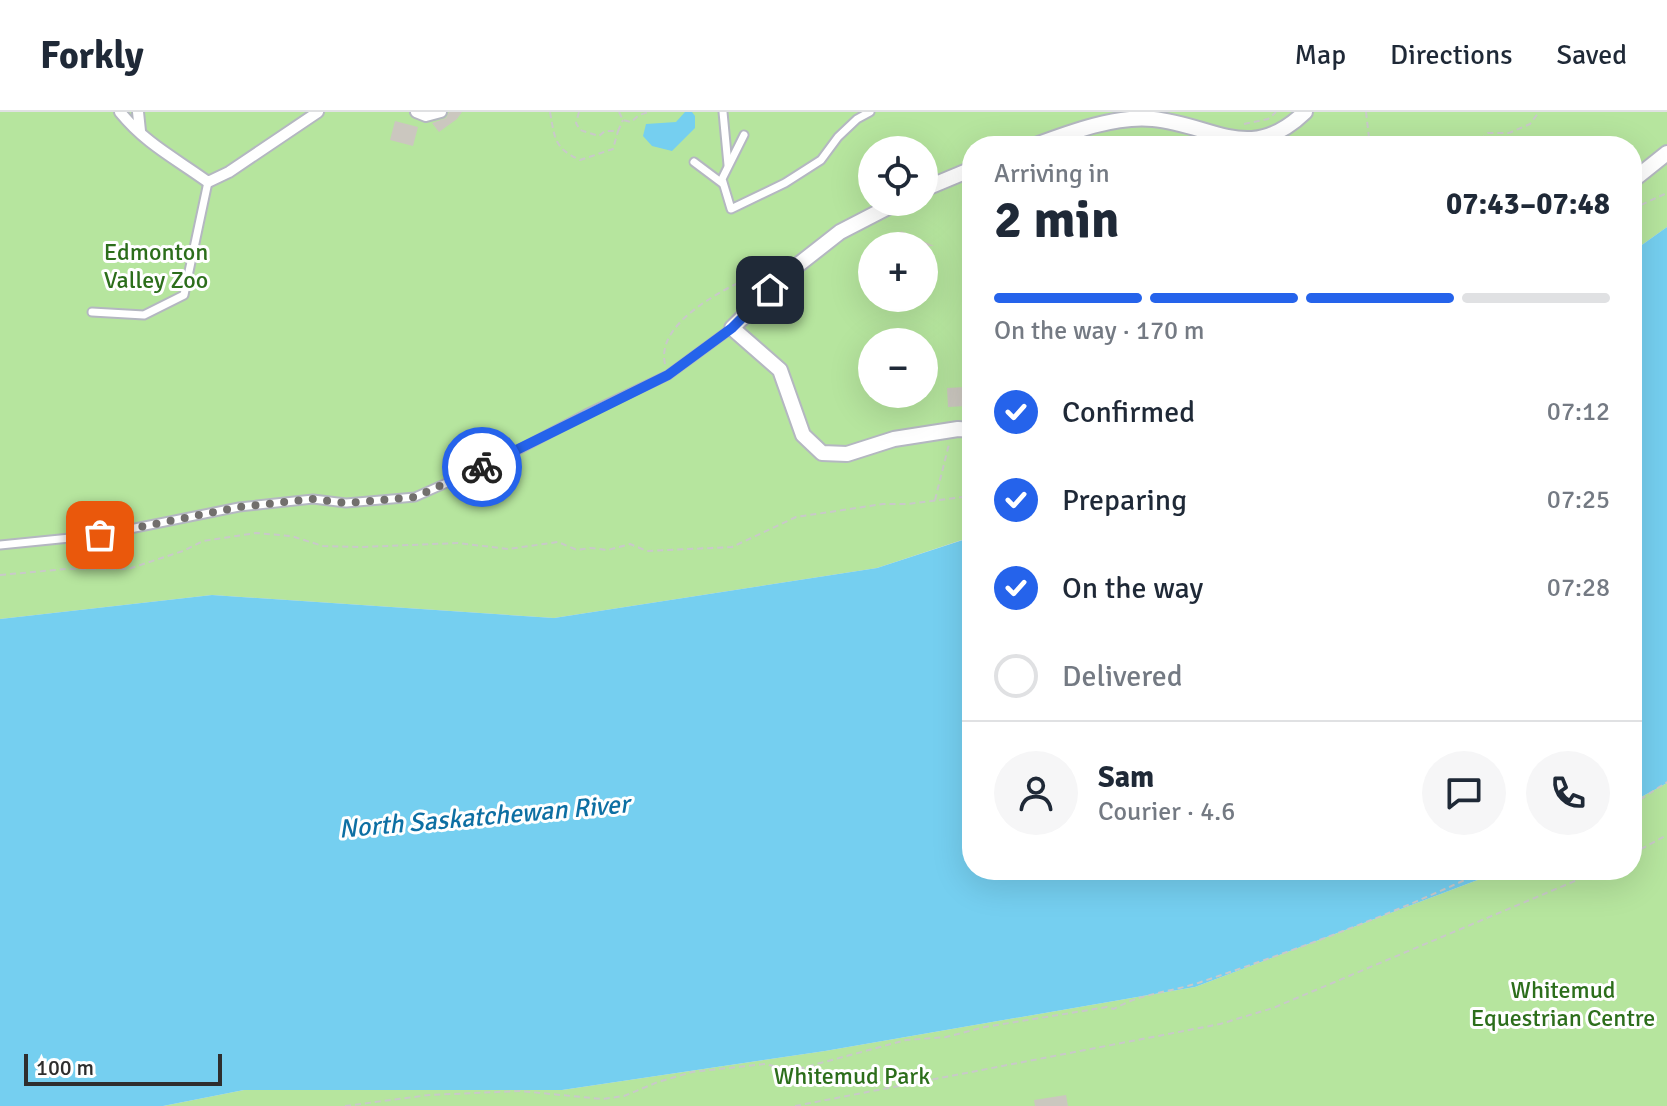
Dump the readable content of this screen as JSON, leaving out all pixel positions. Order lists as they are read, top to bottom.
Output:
{
  "water": ["North Saskatchewan River"],
  "parks": ["Edmonton Valley Zoo", "Whitemud Equestrian Centre", "Whitemud Park"],
  "scale_bar": "100 m",
  "page": {
    "header": "Forkly",
    "nav": ["Map", "Directions", "Saved"],
    "map_buttons": ["+", "−"],
    "heading": ["2 min", "Arriving in", "07:43–07:48"],
    "panel": ["Sam", "Courier · 4.6"],
    "bar": "On the way · 170 m",
    "list": [
      ["Confirmed", "07:12"],
      ["Preparing", "07:25"],
      ["On the way", "07:28"],
      "Delivered"
    ],
    "scale": "100 m"
  }
}
